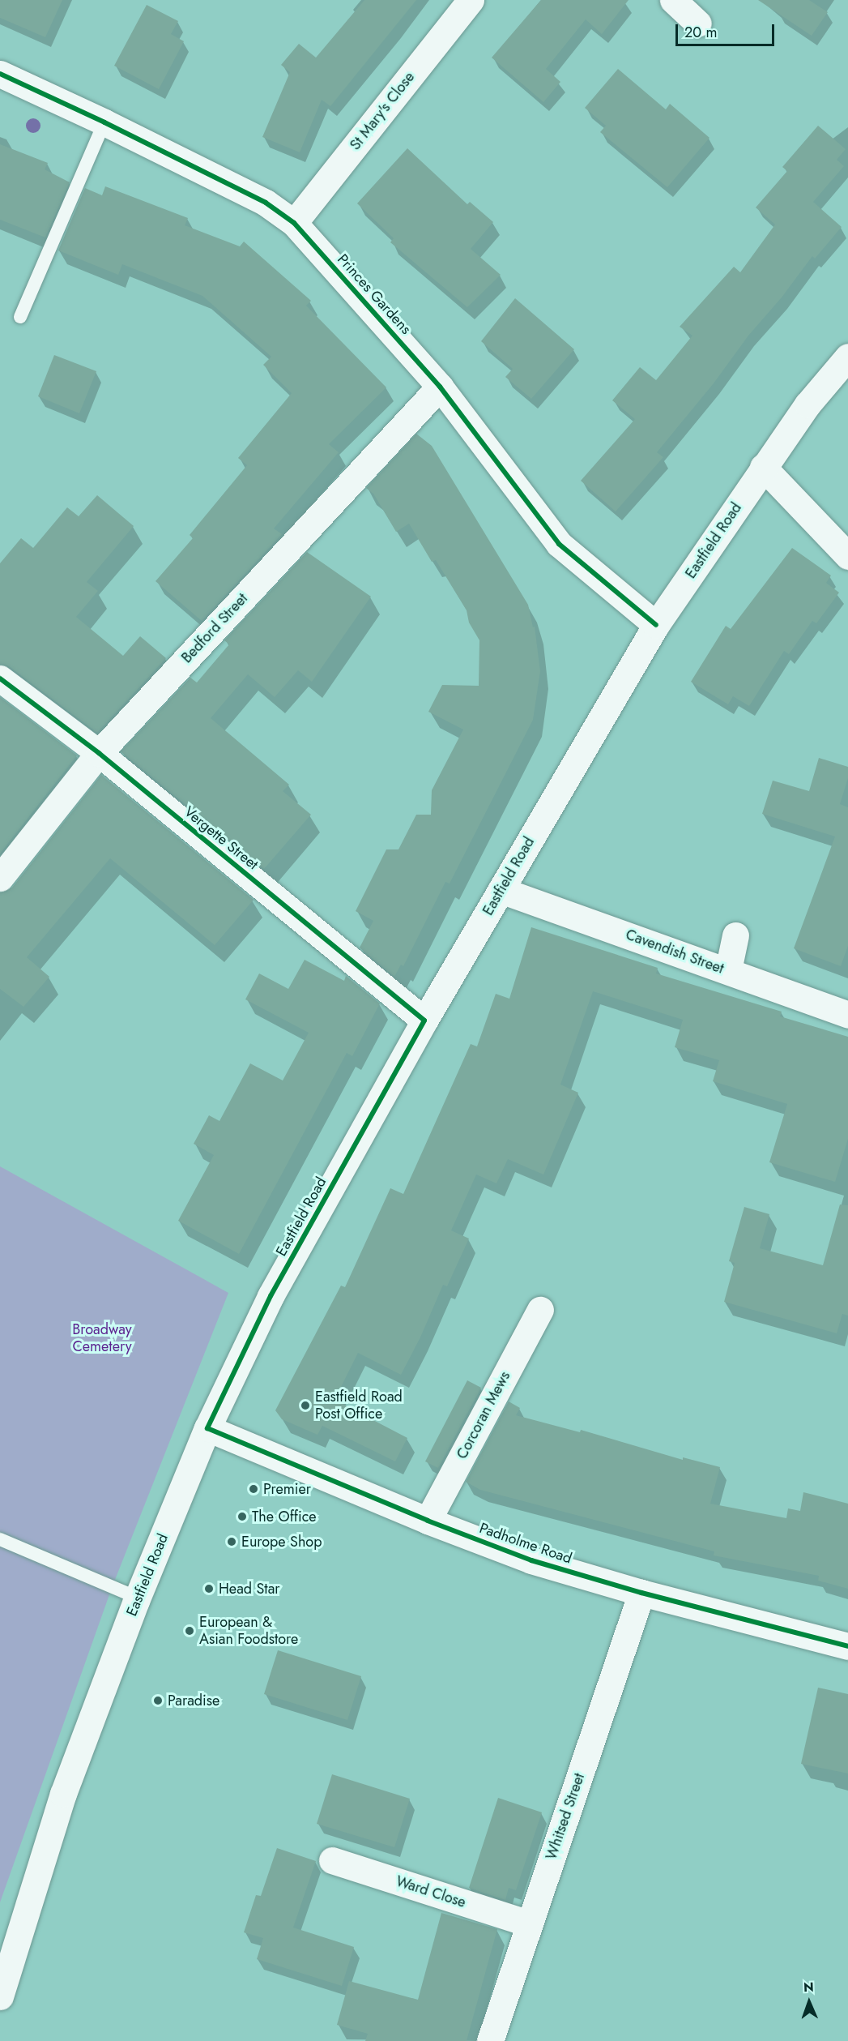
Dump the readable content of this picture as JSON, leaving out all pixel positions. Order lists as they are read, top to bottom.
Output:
{
  "streets": {
    "street": [
      "St Mary's Close",
      "Princes Gardens",
      "Eastfield Road",
      "Bedford Street",
      "Vergette Street",
      "Cavendish Street",
      "Corcoran Mews",
      "Padholme Road",
      "Whitsed Street",
      "Ward Close"
    ]
  },
  "crossings": [
    ["St Mary's Close", "Princes Gardens"],
    ["Princes Gardens", "Eastfield Road"],
    ["Princes Gardens", "Bedford Street"],
    ["Eastfield Road", "Vergette Street"],
    ["Eastfield Road", "Cavendish Street"],
    ["Eastfield Road", "Padholme Road"],
    ["Bedford Street", "Vergette Street"],
    ["Corcoran Mews", "Padholme Road"],
    ["Padholme Road", "Whitsed Street"],
    ["Whitsed Street", "Ward Close"]
  ],
  "parks": ["Broadway Cemetery"],
  "places": [
    "Eastfield Road Post Office",
    "Premier",
    "The Office",
    "Europe Shop",
    "Head Star",
    "European & Asian Foodstore",
    "Paradise"
  ],
  "scale_bar": "20 m",
  "north": "top"
}
